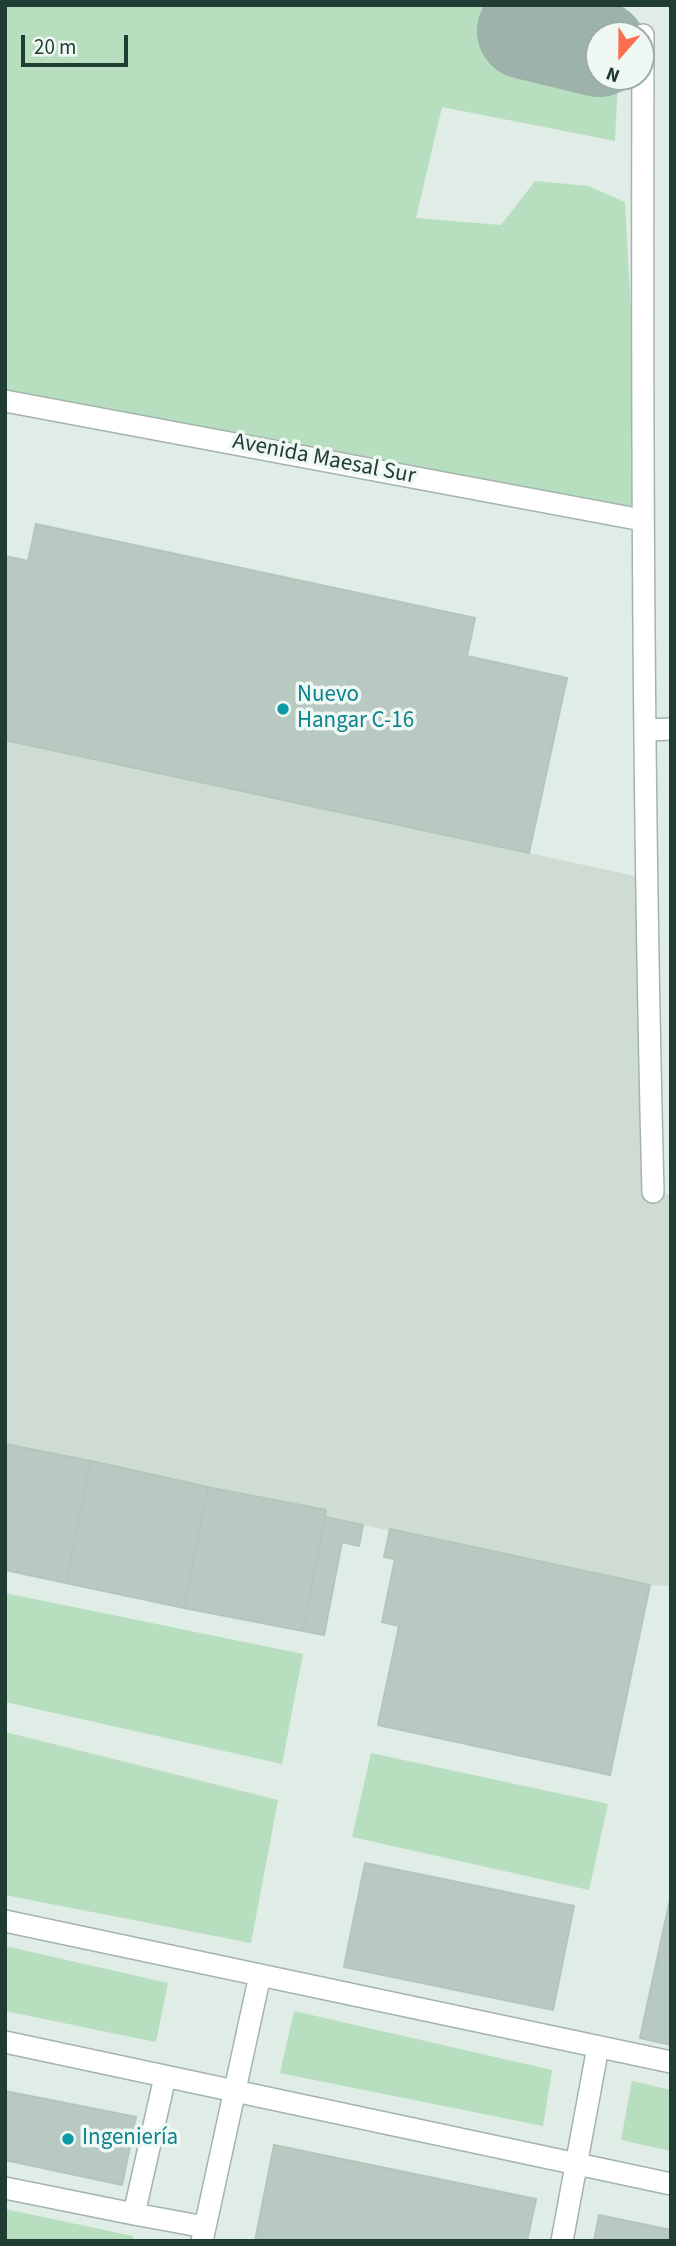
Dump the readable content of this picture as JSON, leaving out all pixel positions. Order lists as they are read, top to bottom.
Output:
{
  "streets": {
    "lane": ["Avenida Maesal Sur"]
  },
  "places": ["Nuevo Hangar C-16", "Ingeniería"],
  "scale_bar": "20 m",
  "north": "bottom"
}
